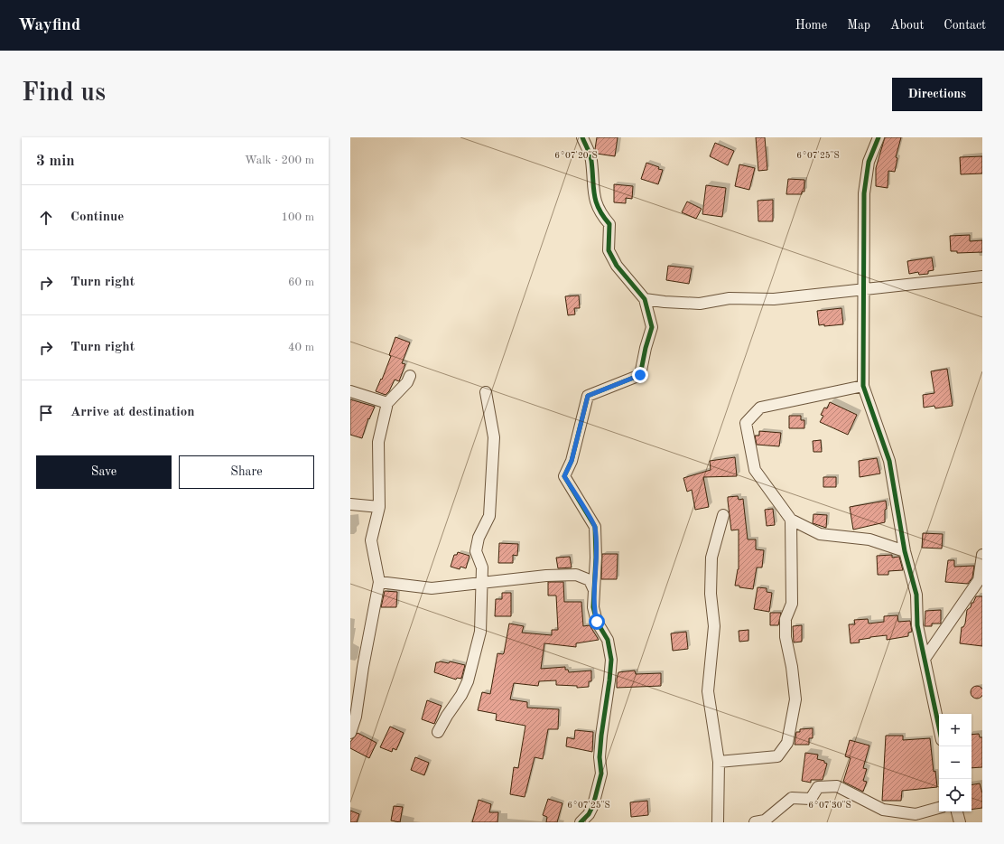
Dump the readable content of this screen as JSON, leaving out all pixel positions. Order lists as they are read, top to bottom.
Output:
{
  "page": {
    "header": "Wayfind",
    "nav": [
      "Home",
      "Map",
      "About",
      "Contact"
    ],
    "buttons": [
      "Directions",
      ["Save", "Share"]
    ],
    "title": "Find us",
    "heading": ["3 min", "Walk · 200 m"],
    "list": [
      ["Continue", "100 m"],
      ["Turn right", "60 m"],
      ["Turn right", "40 m"],
      "Arrive at destination"
    ],
    "map_buttons": ["+", "−"]
  },
  "coordinates": ["6°07'20\"S", "6°07'25\"S", "6°07'30\"S"]
}
